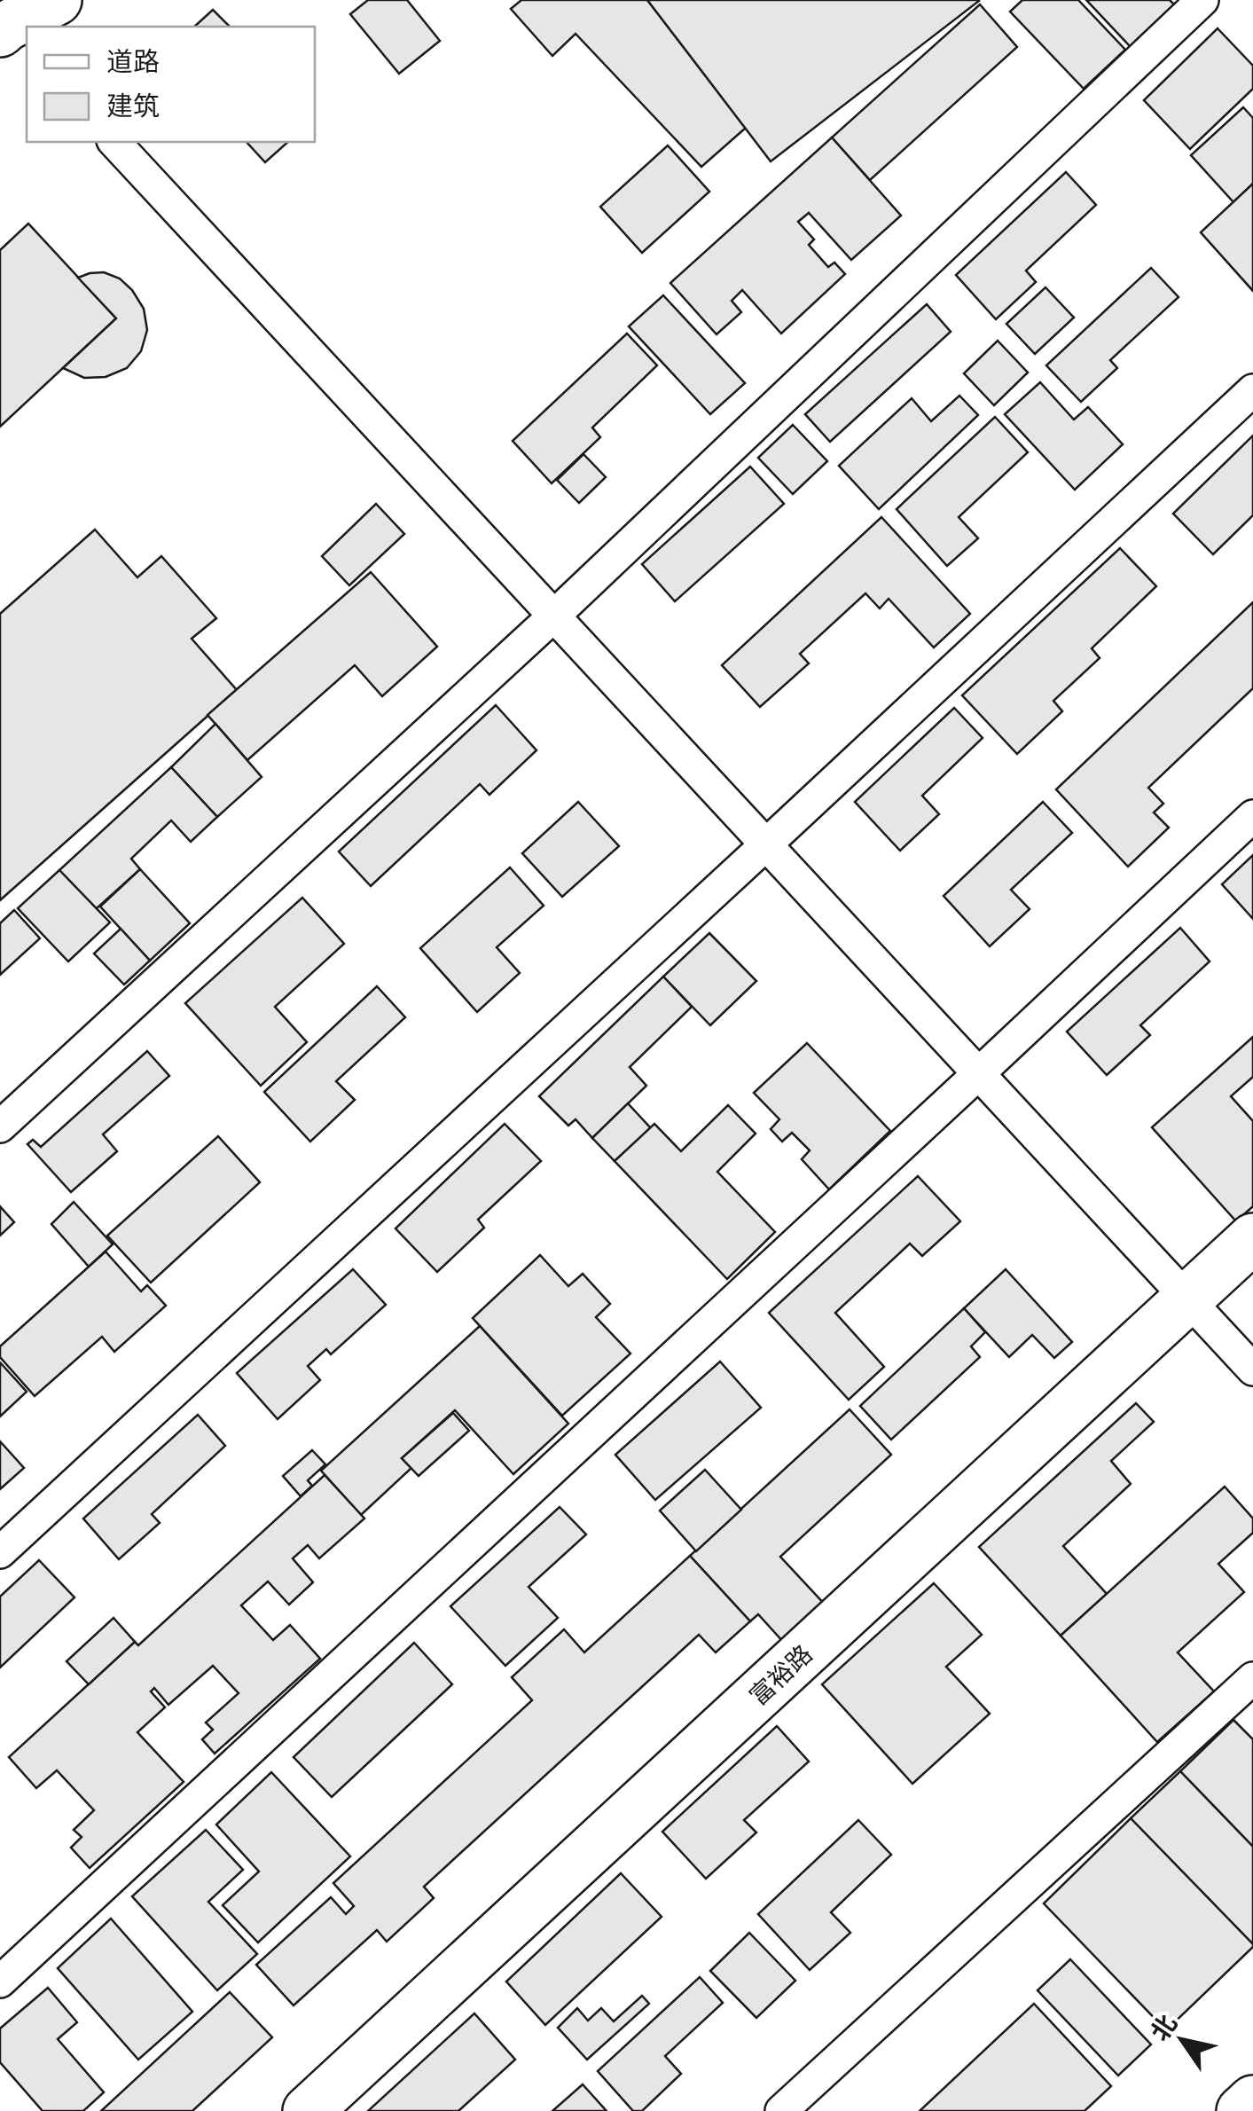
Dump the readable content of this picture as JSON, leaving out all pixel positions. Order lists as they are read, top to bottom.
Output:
{
  "streets": {
    "street": ["富裕路"]
  },
  "legend": ["道路", "建筑"],
  "north": "top left"
}
